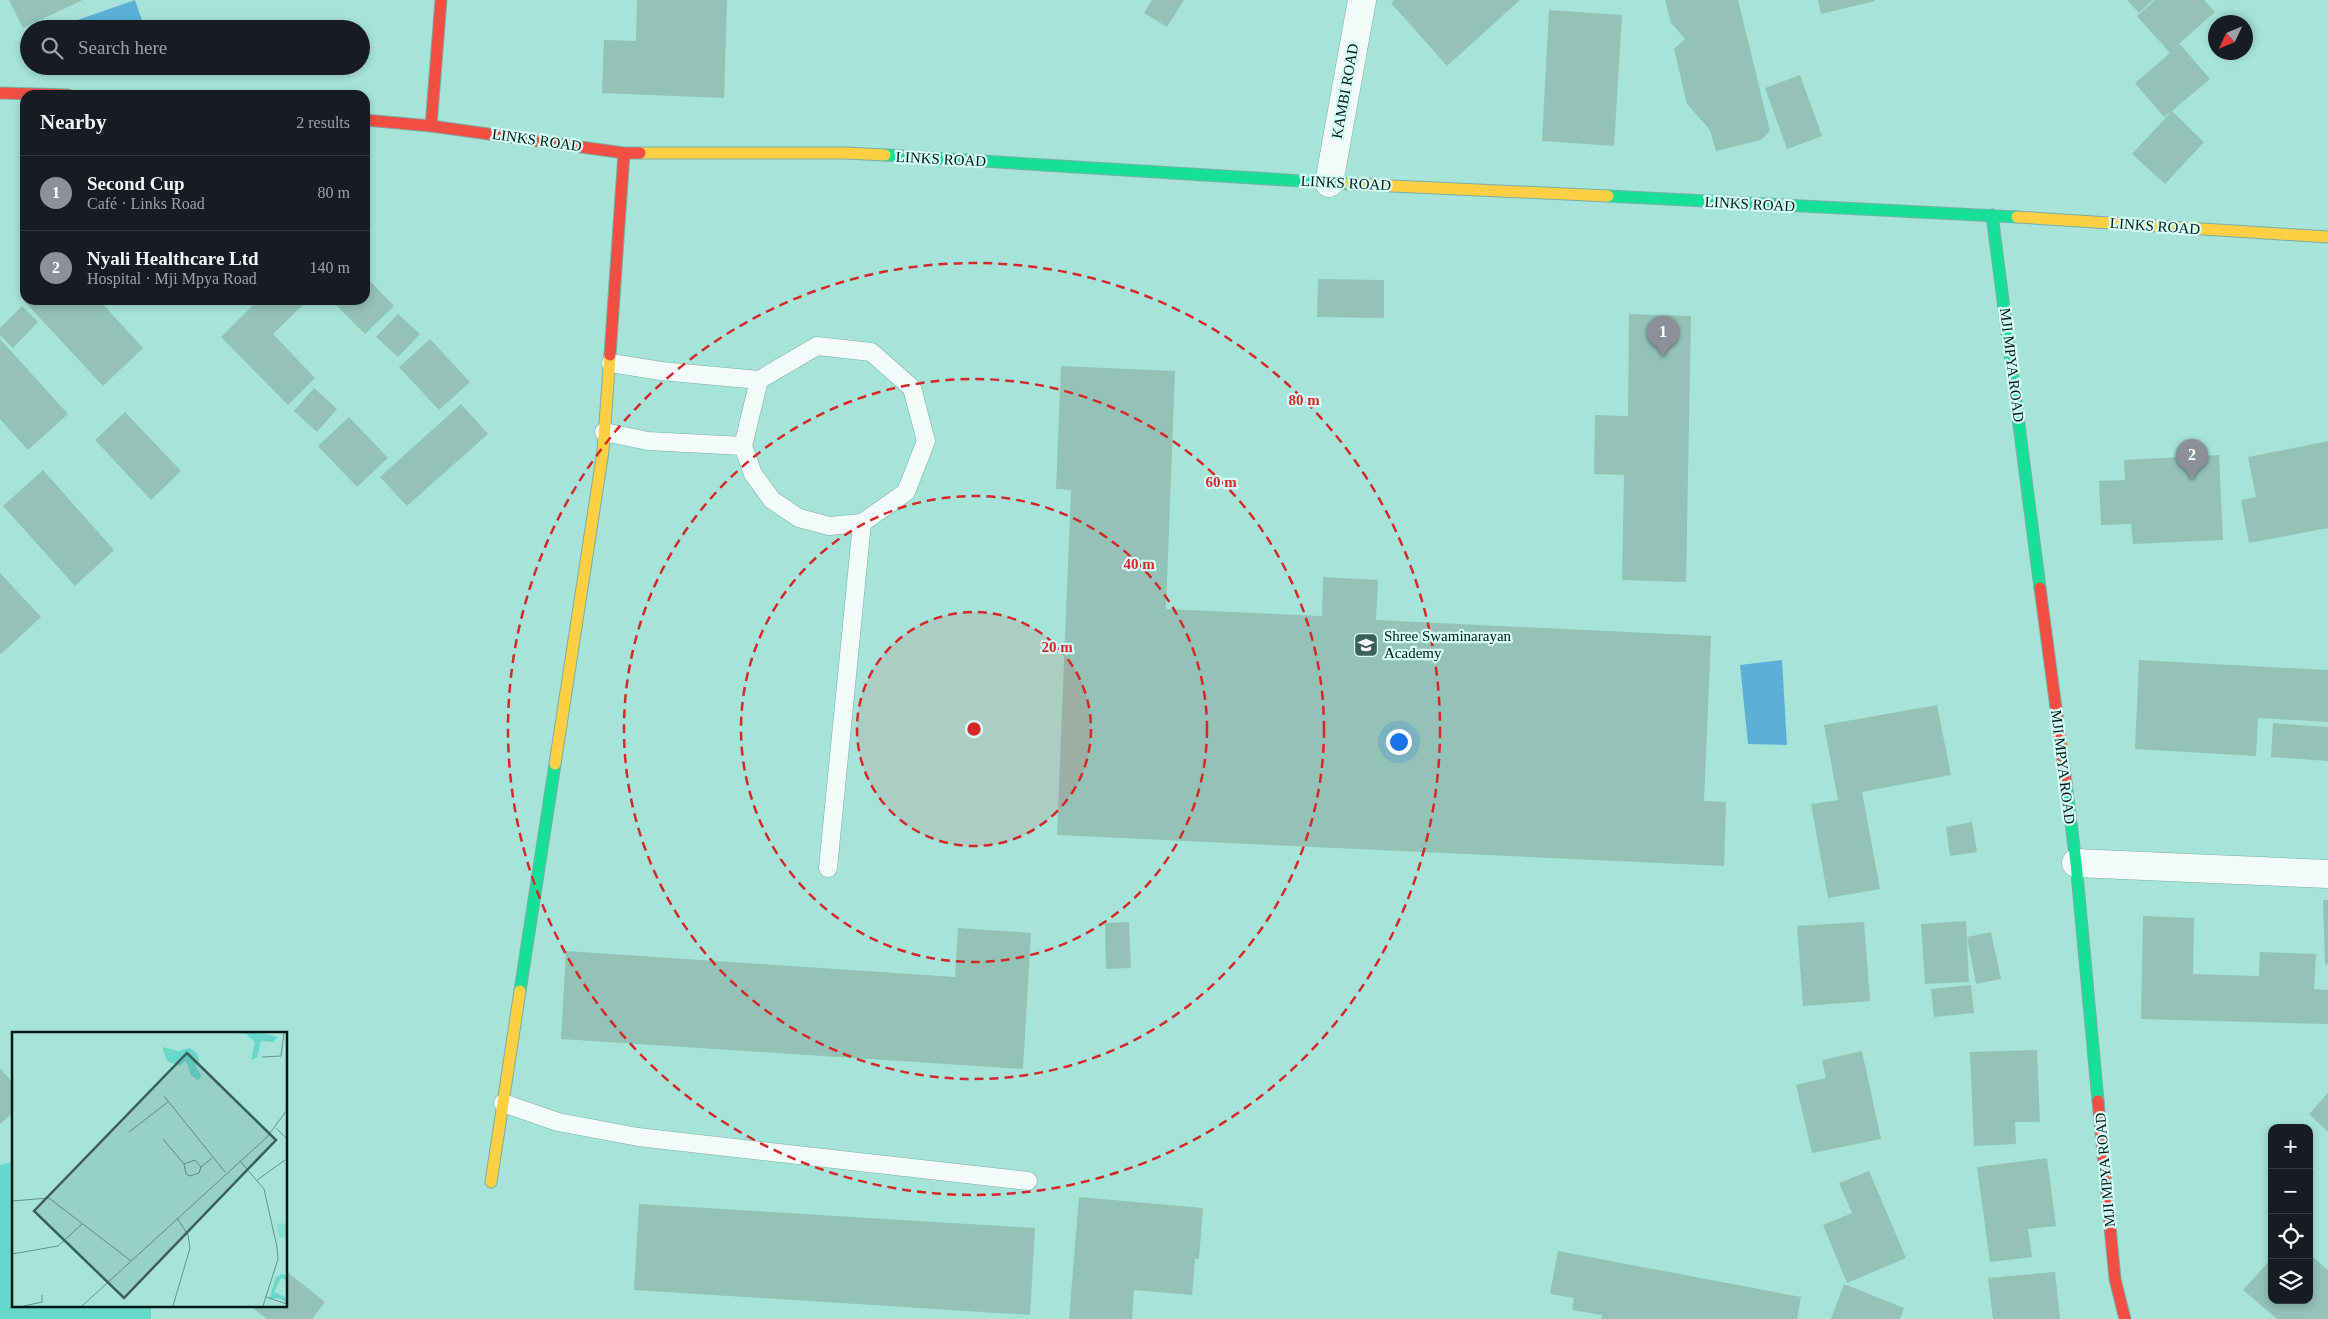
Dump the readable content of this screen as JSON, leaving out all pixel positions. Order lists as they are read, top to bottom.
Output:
{
  "streets": {
    "main road": ["LINKS ROAD", "MJI MPYA ROAD"],
    "street": ["KAMBI ROAD"]
  },
  "crossings": [
    ["KAMBI ROAD", "LINKS ROAD"],
    ["LINKS ROAD", "MJI MPYA ROAD"]
  ],
  "places": {
    "school or university": ["Shree Swaminarayan Academy"]
  },
  "north": "bottom left",
  "page": {
    "search": "Search here",
    "heading": ["Nearby", "2 results"],
    "list": [
      {
        "mark": "1",
        "name": "Second Cup",
        "note": "Café · Links Road",
        "value": "80 m"
      },
      {
        "mark": "2",
        "name": "Nyali Healthcare Ltd",
        "note": "Hospital · Mji Mpya Road",
        "value": "140 m"
      }
    ],
    "pins": ["1", "2"],
    "map_buttons": ["+", "−"]
  },
  "rings": [
    "80 m",
    "60 m",
    "40 m",
    "20 m"
  ]
}
